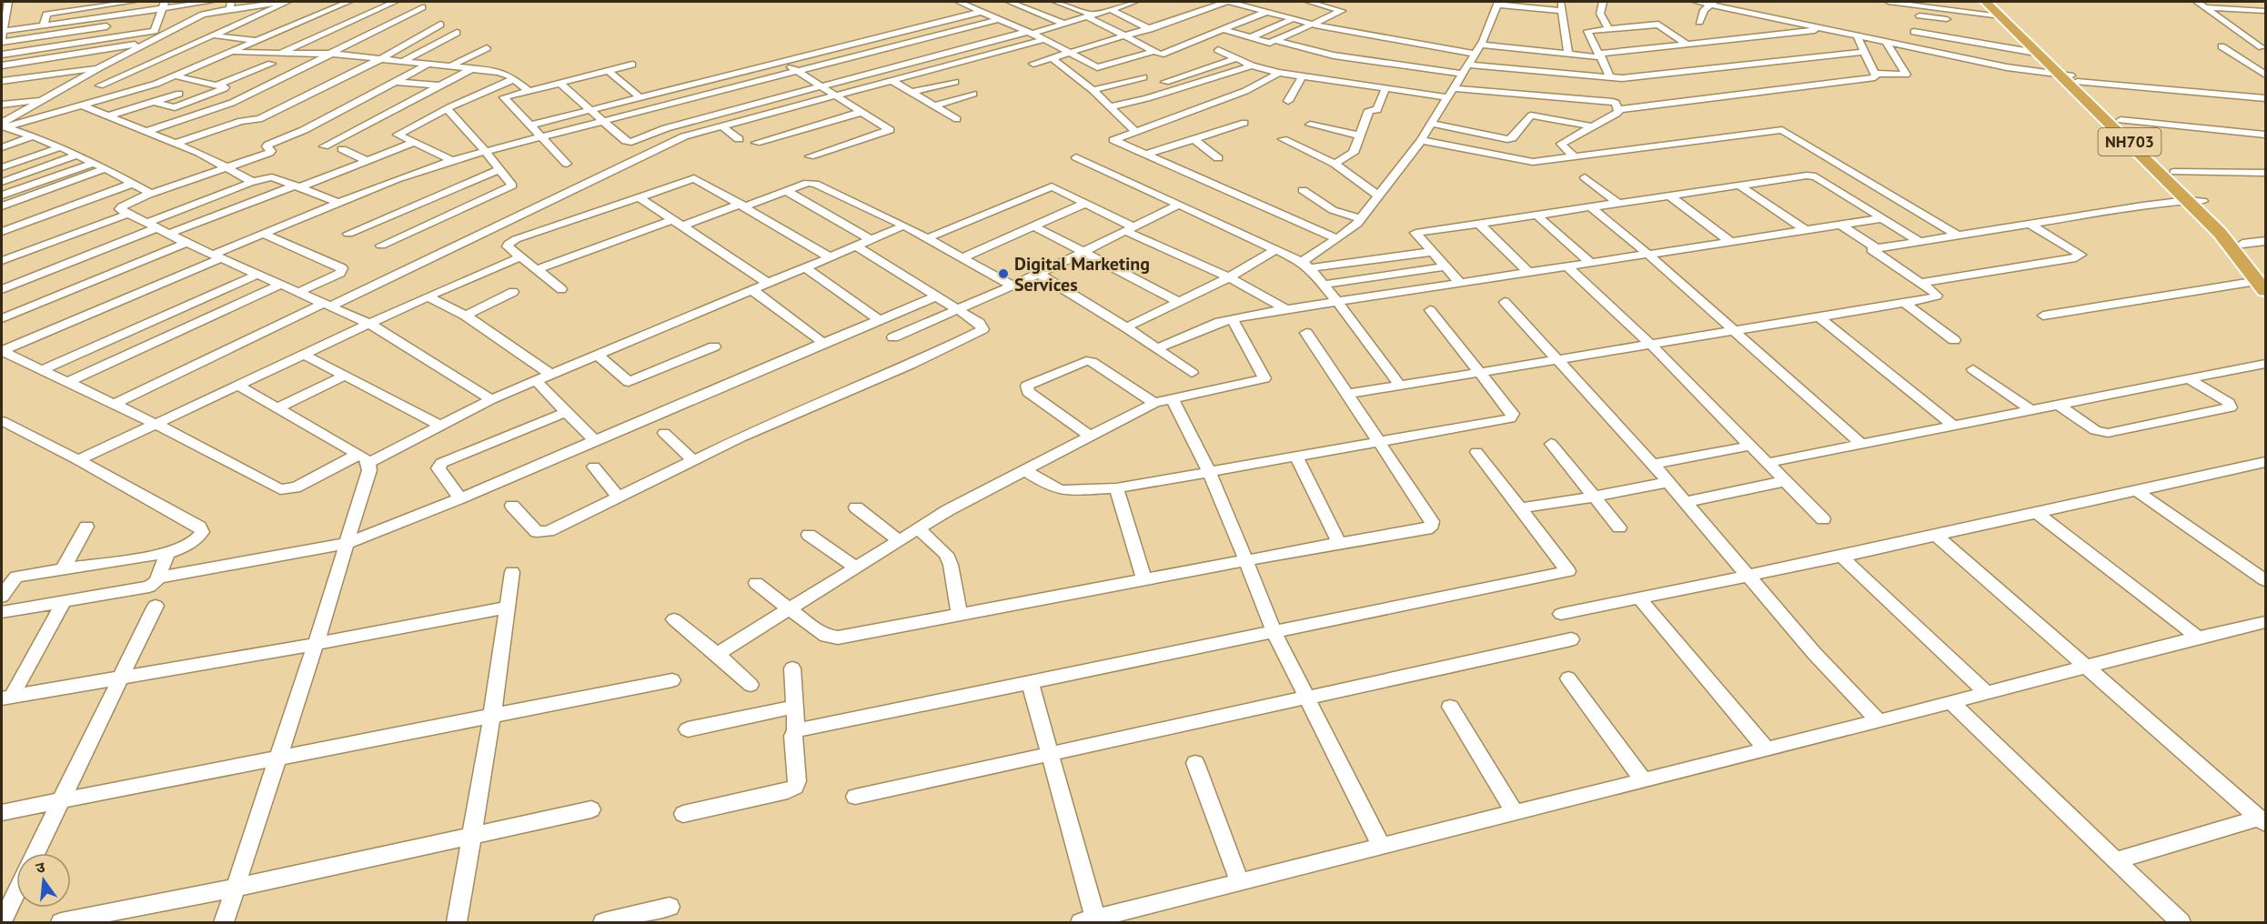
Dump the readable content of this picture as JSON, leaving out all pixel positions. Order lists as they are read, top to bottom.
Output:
{
  "streets": {
    "highway": ["NH703"]
  },
  "places": ["Digital Marketing Services"],
  "north": "top"
}
